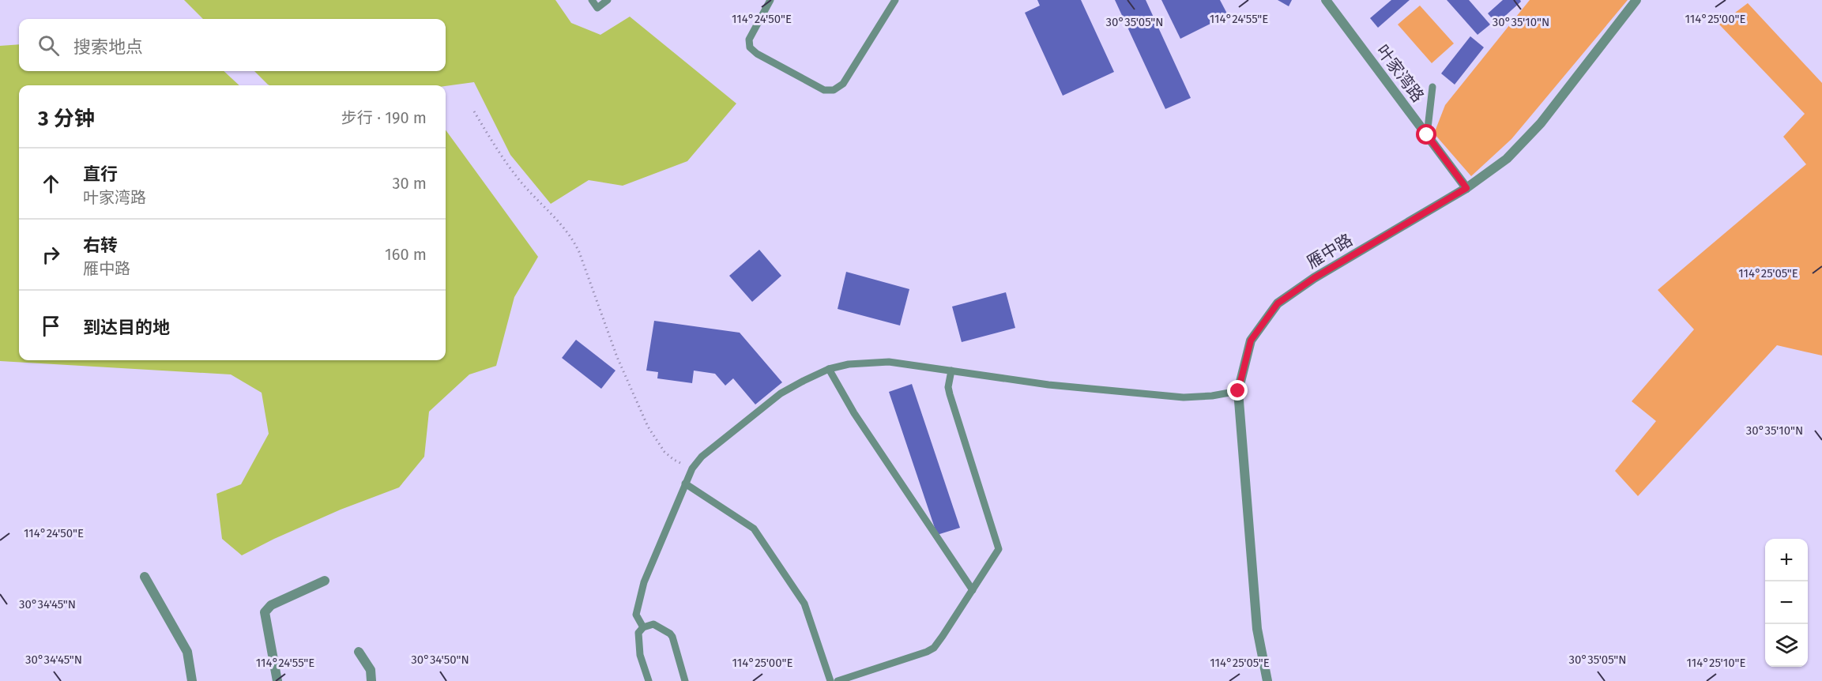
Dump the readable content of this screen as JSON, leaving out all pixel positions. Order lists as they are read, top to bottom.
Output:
{
  "streets": {
    "street": ["叶家湾路", "雁中路"]
  },
  "crossings": [
    ["叶家湾路", "雁中路"]
  ],
  "page": {
    "search": "搜索地点",
    "heading": ["3 分钟", "步行 · 190 m"],
    "list": [
      ["直行", "叶家湾路", "30 m"],
      ["右转", "雁中路", "160 m"],
      "到达目的地"
    ],
    "map_buttons": ["+", "−"]
  },
  "coordinates": [
    "114°24'50\"E",
    "114°24'55\"E",
    "114°25'00\"E",
    "30°35'05\"N",
    "30°35'10\"N",
    "114°25'05\"E",
    "30°34'45\"N",
    "30°34'50\"N",
    "114°25'10\"E"
  ]
}
